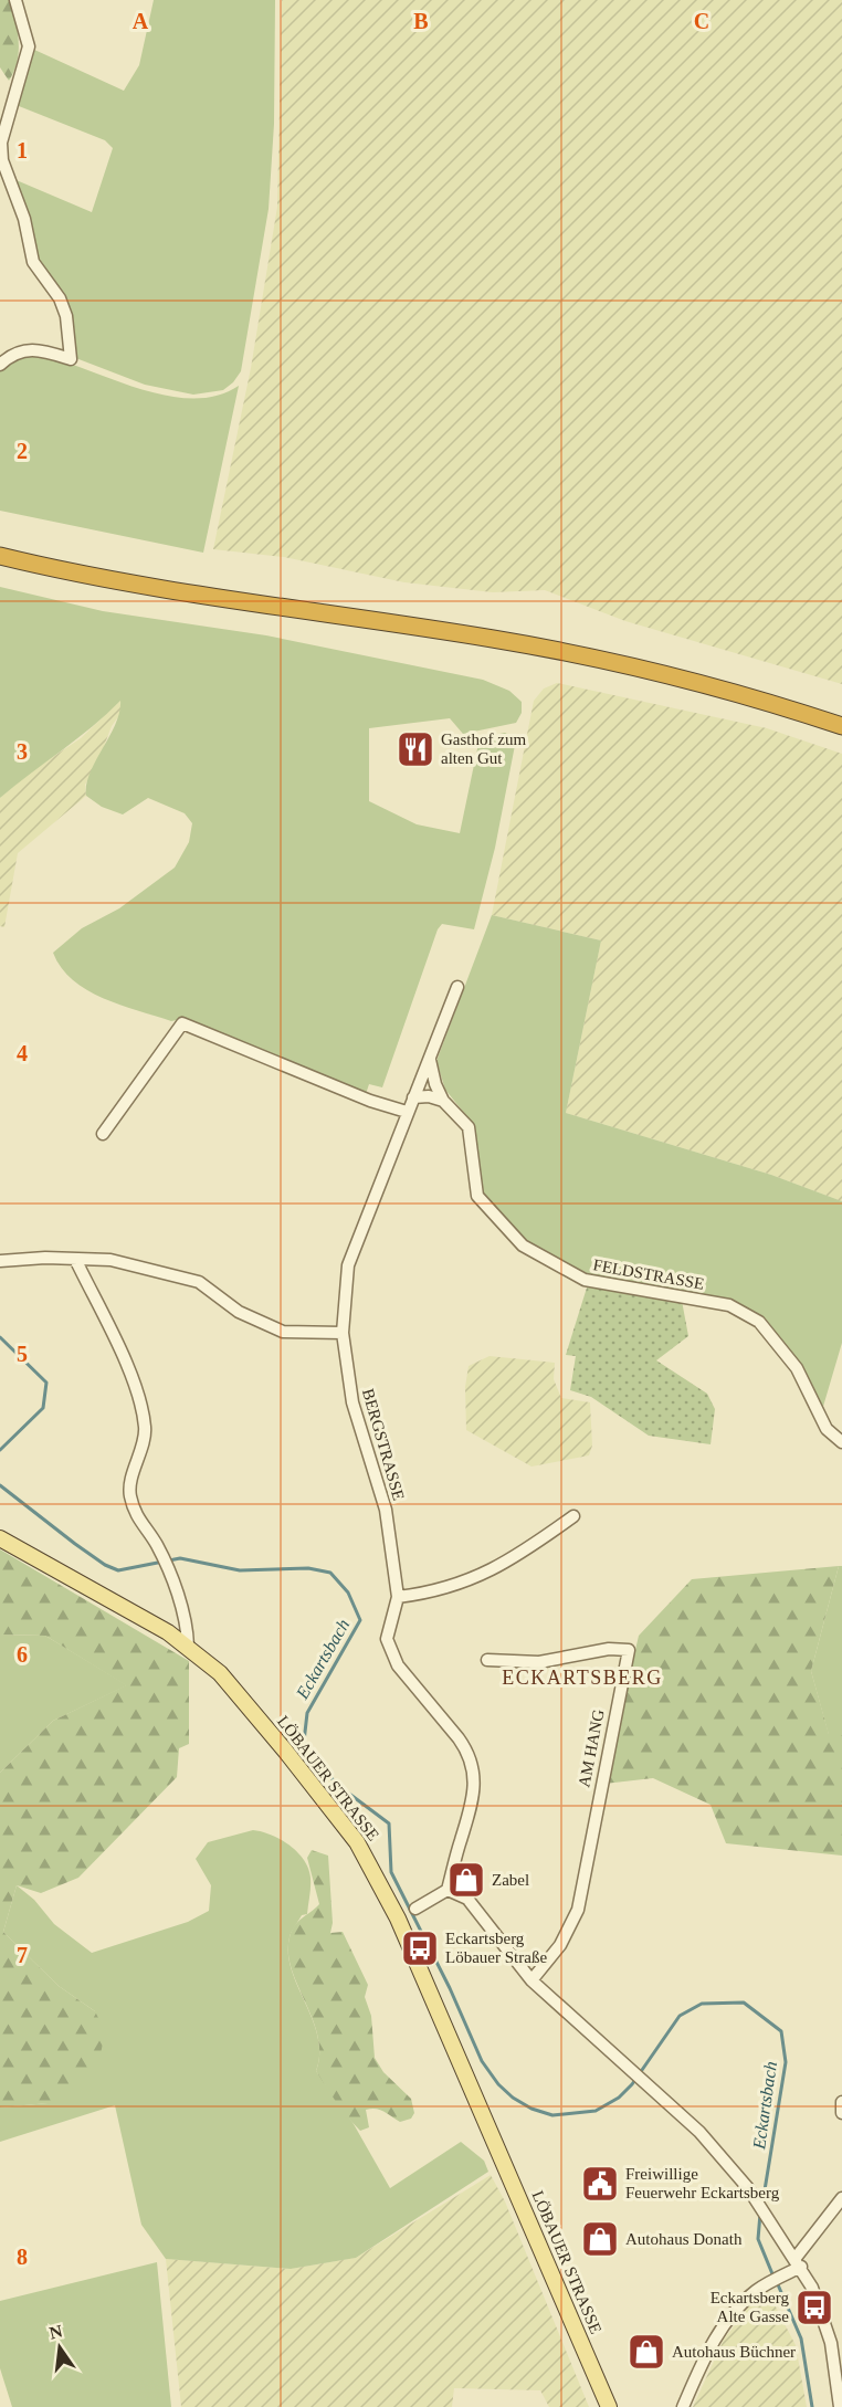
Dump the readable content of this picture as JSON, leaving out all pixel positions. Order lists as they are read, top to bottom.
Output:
{
  "streets": {
    "main road": ["LÖBAUER STRASSE"],
    "street": ["FELDSTRASSE", "BERGSTRASSE", "AM HANG"]
  },
  "crossings": [
    ["FELDSTRASSE", "BERGSTRASSE"]
  ],
  "districts": ["ECKARTSBERG"],
  "water": ["Eckartsbach"],
  "places": {
    "restaurant": ["Gasthof zum alten Gut"],
    "shop": ["Zabel", "Autohaus Donath", "Autohaus Büchner"],
    "bus stop": ["Eckartsberg Löbauer Straße", "Eckartsberg Alte Gasse"],
    "public building": ["Freiwillige Feuerwehr Eckartsberg"]
  },
  "north": "top",
  "grid": {
    "columns": ["A", "B", "C"],
    "rows": [
      "1",
      "2",
      "3",
      "4",
      "5",
      "6",
      "7",
      "8"
    ]
  }
}
